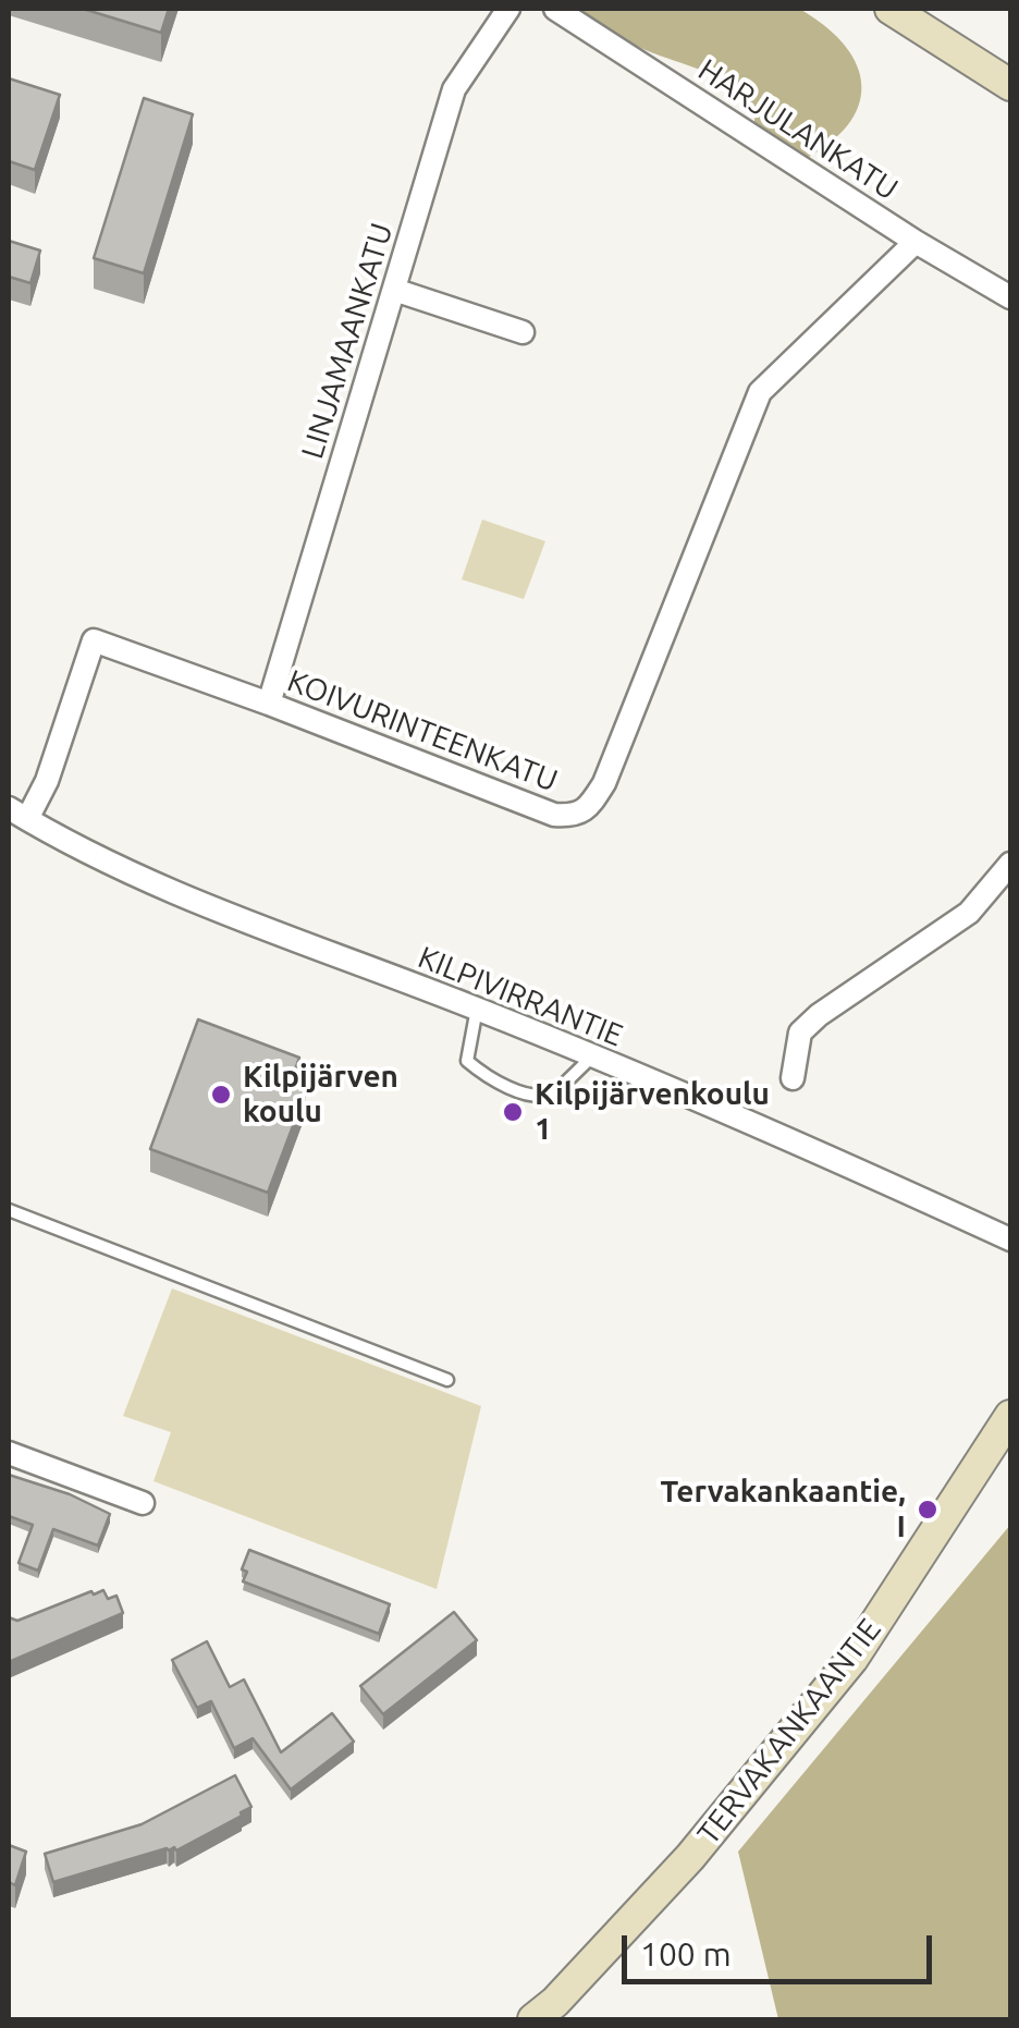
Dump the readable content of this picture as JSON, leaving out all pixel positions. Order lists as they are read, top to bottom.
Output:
{
  "streets": {
    "street": [
      "HARJULANKATU",
      "LINJAMAANKATU",
      "KOIVURINTEENKATU",
      "KILPIVIRRANTIE",
      "TERVAKANKAANTIE"
    ]
  },
  "crossings": [
    ["HARJULANKATU", "KOIVURINTEENKATU"],
    ["LINJAMAANKATU", "KOIVURINTEENKATU"],
    ["KOIVURINTEENKATU", "KILPIVIRRANTIE"]
  ],
  "places": ["Kilpijärven koulu", "Kilpijärvenkoulu 1", "Tervakankaantie, I"],
  "scale_bar": "100 m"
}
